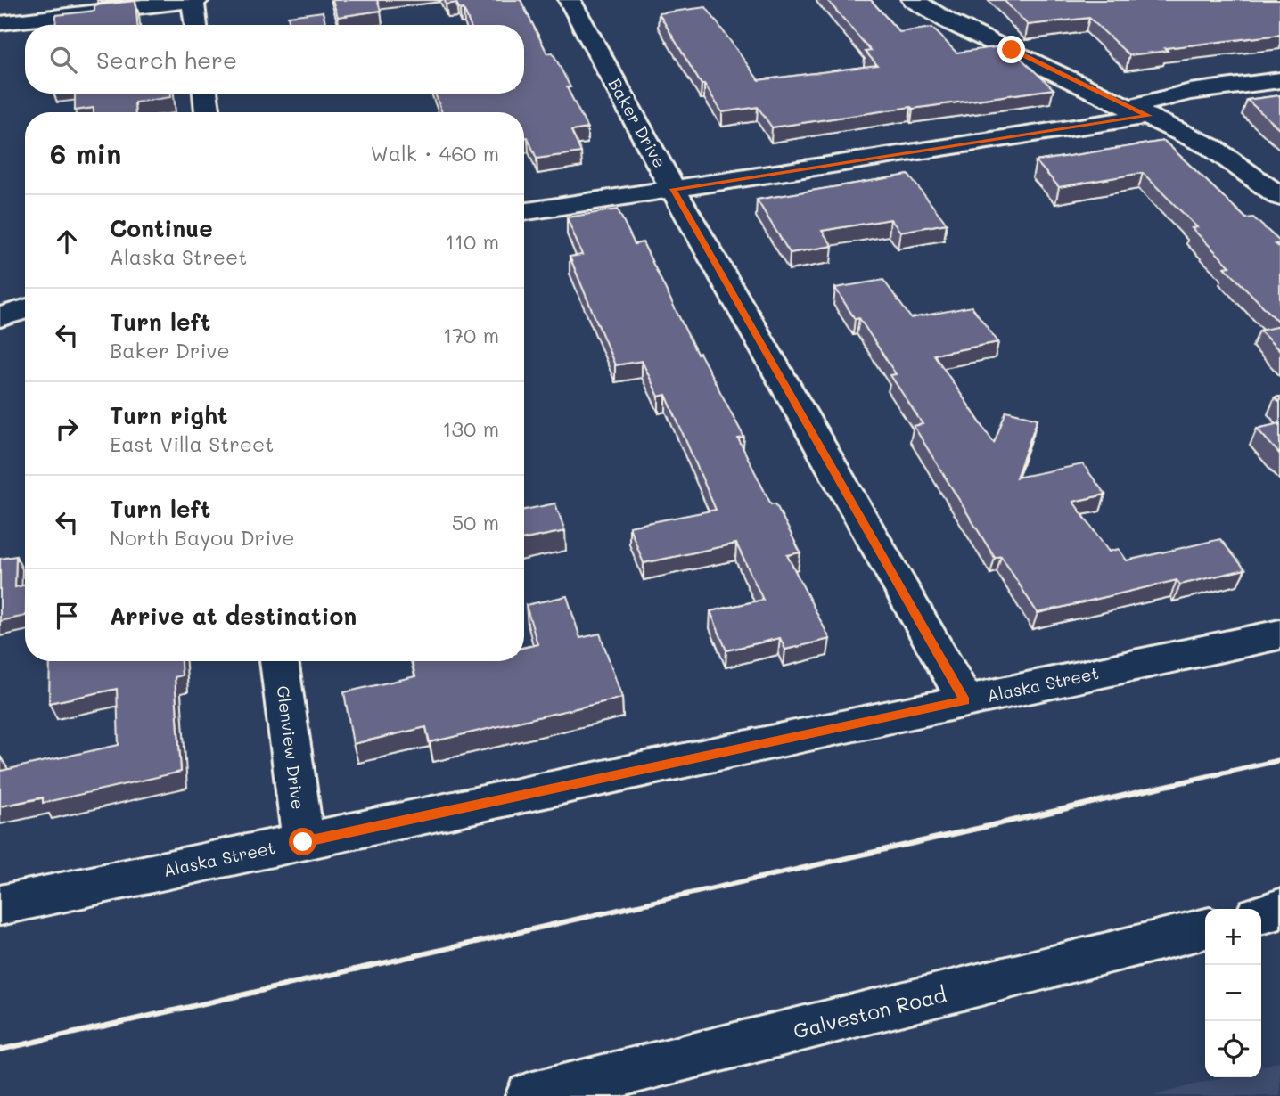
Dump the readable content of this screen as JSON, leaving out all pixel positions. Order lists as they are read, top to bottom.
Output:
{
  "streets": {
    "street": [
      "Baker Drive",
      "Alaska Street",
      "Glenview Drive",
      "Galveston Road"
    ]
  },
  "crossings": [
    ["Baker Drive", "Alaska Street"],
    ["Alaska Street", "Glenview Drive"]
  ],
  "page": {
    "search": "Search here",
    "heading": ["6 min", "Walk · 460 m"],
    "list": [
      ["Continue", "Alaska Street", "110 m"],
      ["Turn left", "Baker Drive", "170 m"],
      ["Turn right", "East Villa Street", "130 m"],
      ["Turn left", "North Bayou Drive", "50 m"],
      "Arrive at destination"
    ],
    "map_buttons": ["+", "−"]
  }
}
